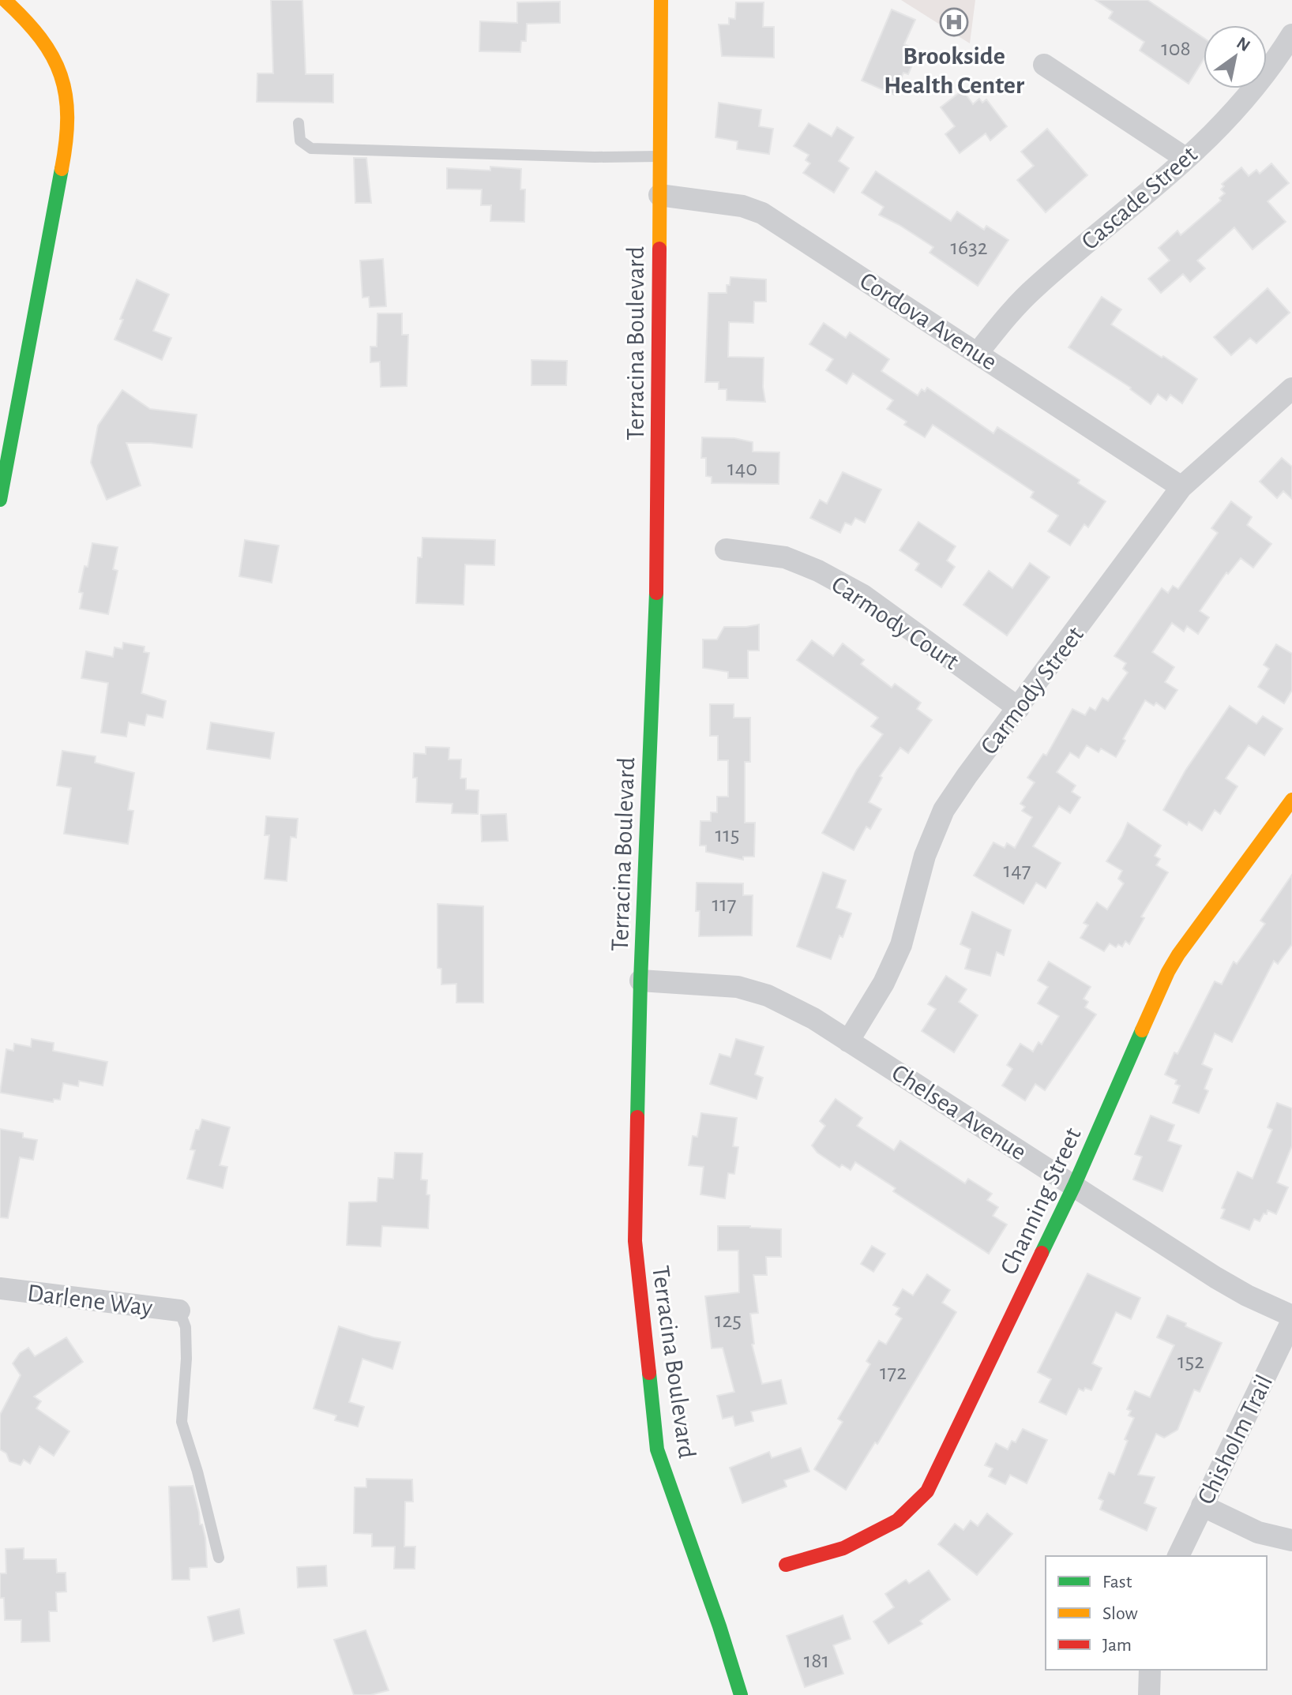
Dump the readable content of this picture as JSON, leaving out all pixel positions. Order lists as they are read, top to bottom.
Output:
{
  "streets": {
    "main road": ["Terracina Boulevard", "Channing Street"],
    "street": [
      "Cascade Street",
      "Cordova Avenue",
      "Carmody Court",
      "Carmody Street",
      "Chelsea Avenue",
      "Darlene Way",
      "Chisholm Trail"
    ]
  },
  "crossings": [
    ["Cascade Street", "Cordova Avenue"],
    ["Cordova Avenue", "Terracina Boulevard"],
    ["Cordova Avenue", "Carmody Street"],
    ["Terracina Boulevard", "Chelsea Avenue"],
    ["Carmody Court", "Carmody Street"],
    ["Carmody Street", "Chelsea Avenue"],
    ["Chelsea Avenue", "Channing Street"],
    ["Chelsea Avenue", "Chisholm Trail"]
  ],
  "places": {
    "hospital": ["Brookside Health Center"]
  },
  "house_numbers": [
    "108",
    "1632",
    "140",
    "115",
    "147",
    "117",
    "125",
    "152",
    "172",
    "181"
  ],
  "legend": ["Fast", "Slow", "Jam"],
  "north": "top right"
}
